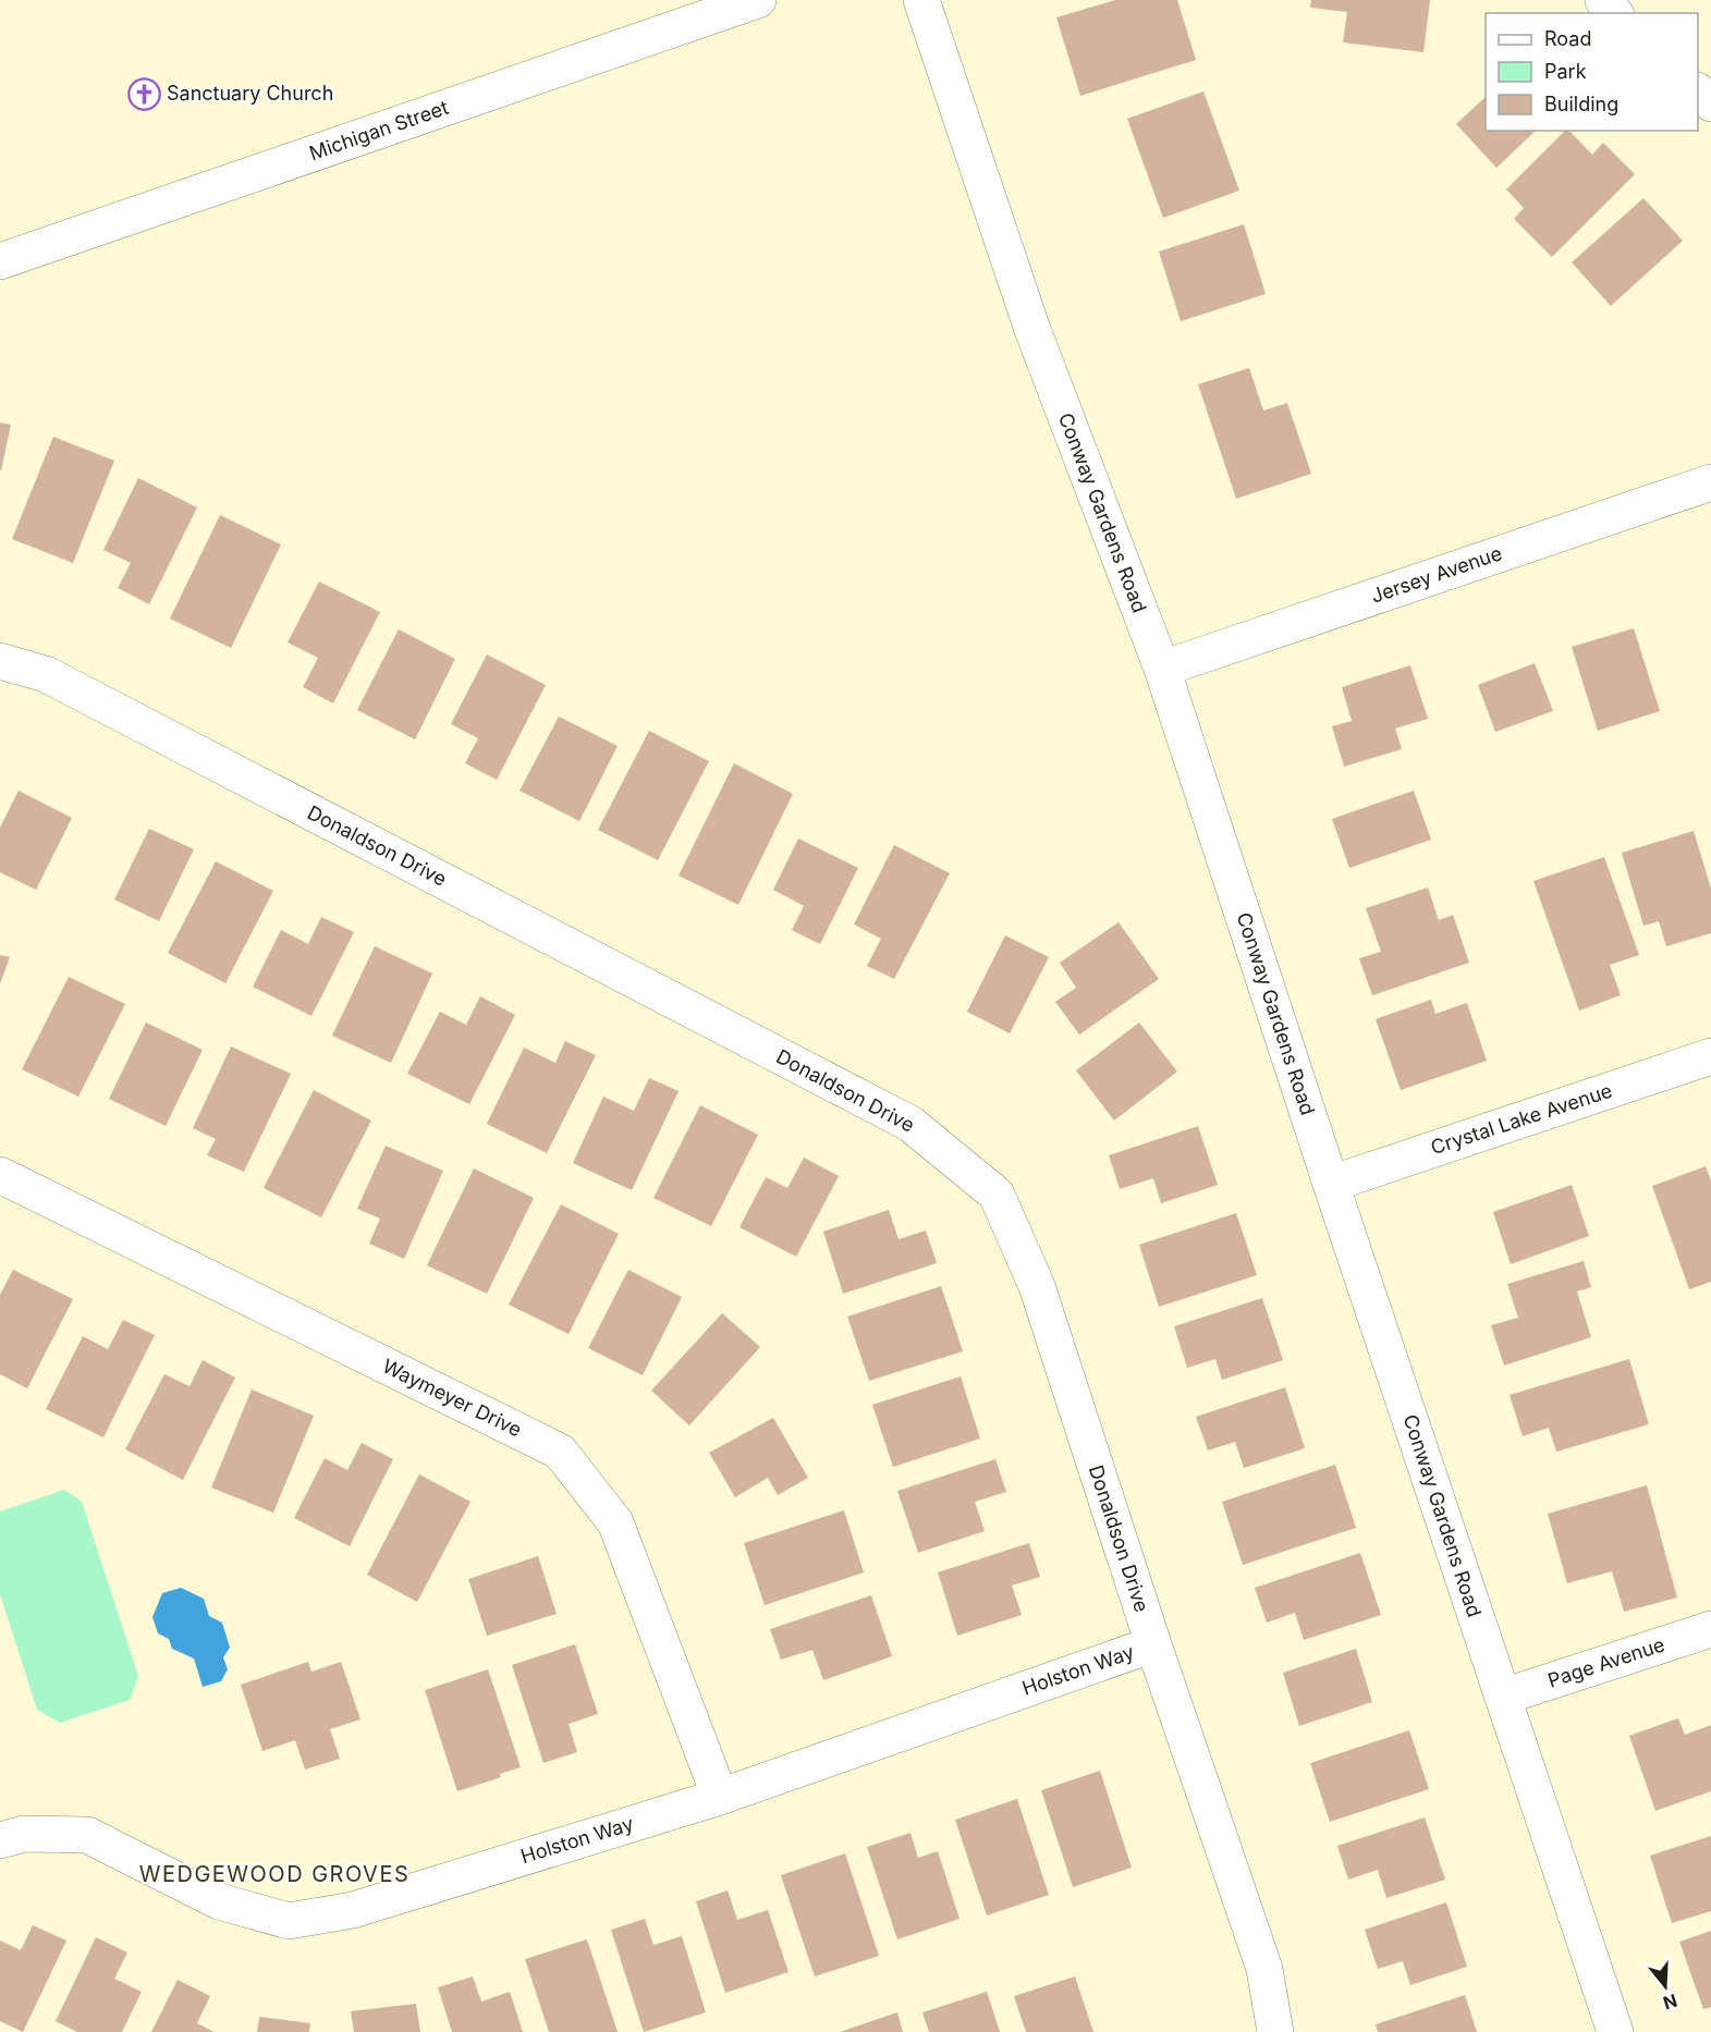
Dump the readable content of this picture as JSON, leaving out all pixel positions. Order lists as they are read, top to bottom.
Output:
{
  "streets": {
    "street": [
      "Michigan Street",
      "Conway Gardens Road",
      "Jersey Avenue",
      "Donaldson Drive",
      "Crystal Lake Avenue",
      "Waymeyer Drive",
      "Page Avenue",
      "Holston Way"
    ]
  },
  "crossings": [
    ["Conway Gardens Road", "Jersey Avenue"],
    ["Conway Gardens Road", "Crystal Lake Avenue"],
    ["Conway Gardens Road", "Page Avenue"],
    ["Donaldson Drive", "Holston Way"],
    ["Waymeyer Drive", "Holston Way"]
  ],
  "districts": ["WEDGEWOOD GROVES"],
  "places": {
    "church": ["Sanctuary Church"]
  },
  "legend": ["Road", "Park", "Building"],
  "north": "bottom"
}
